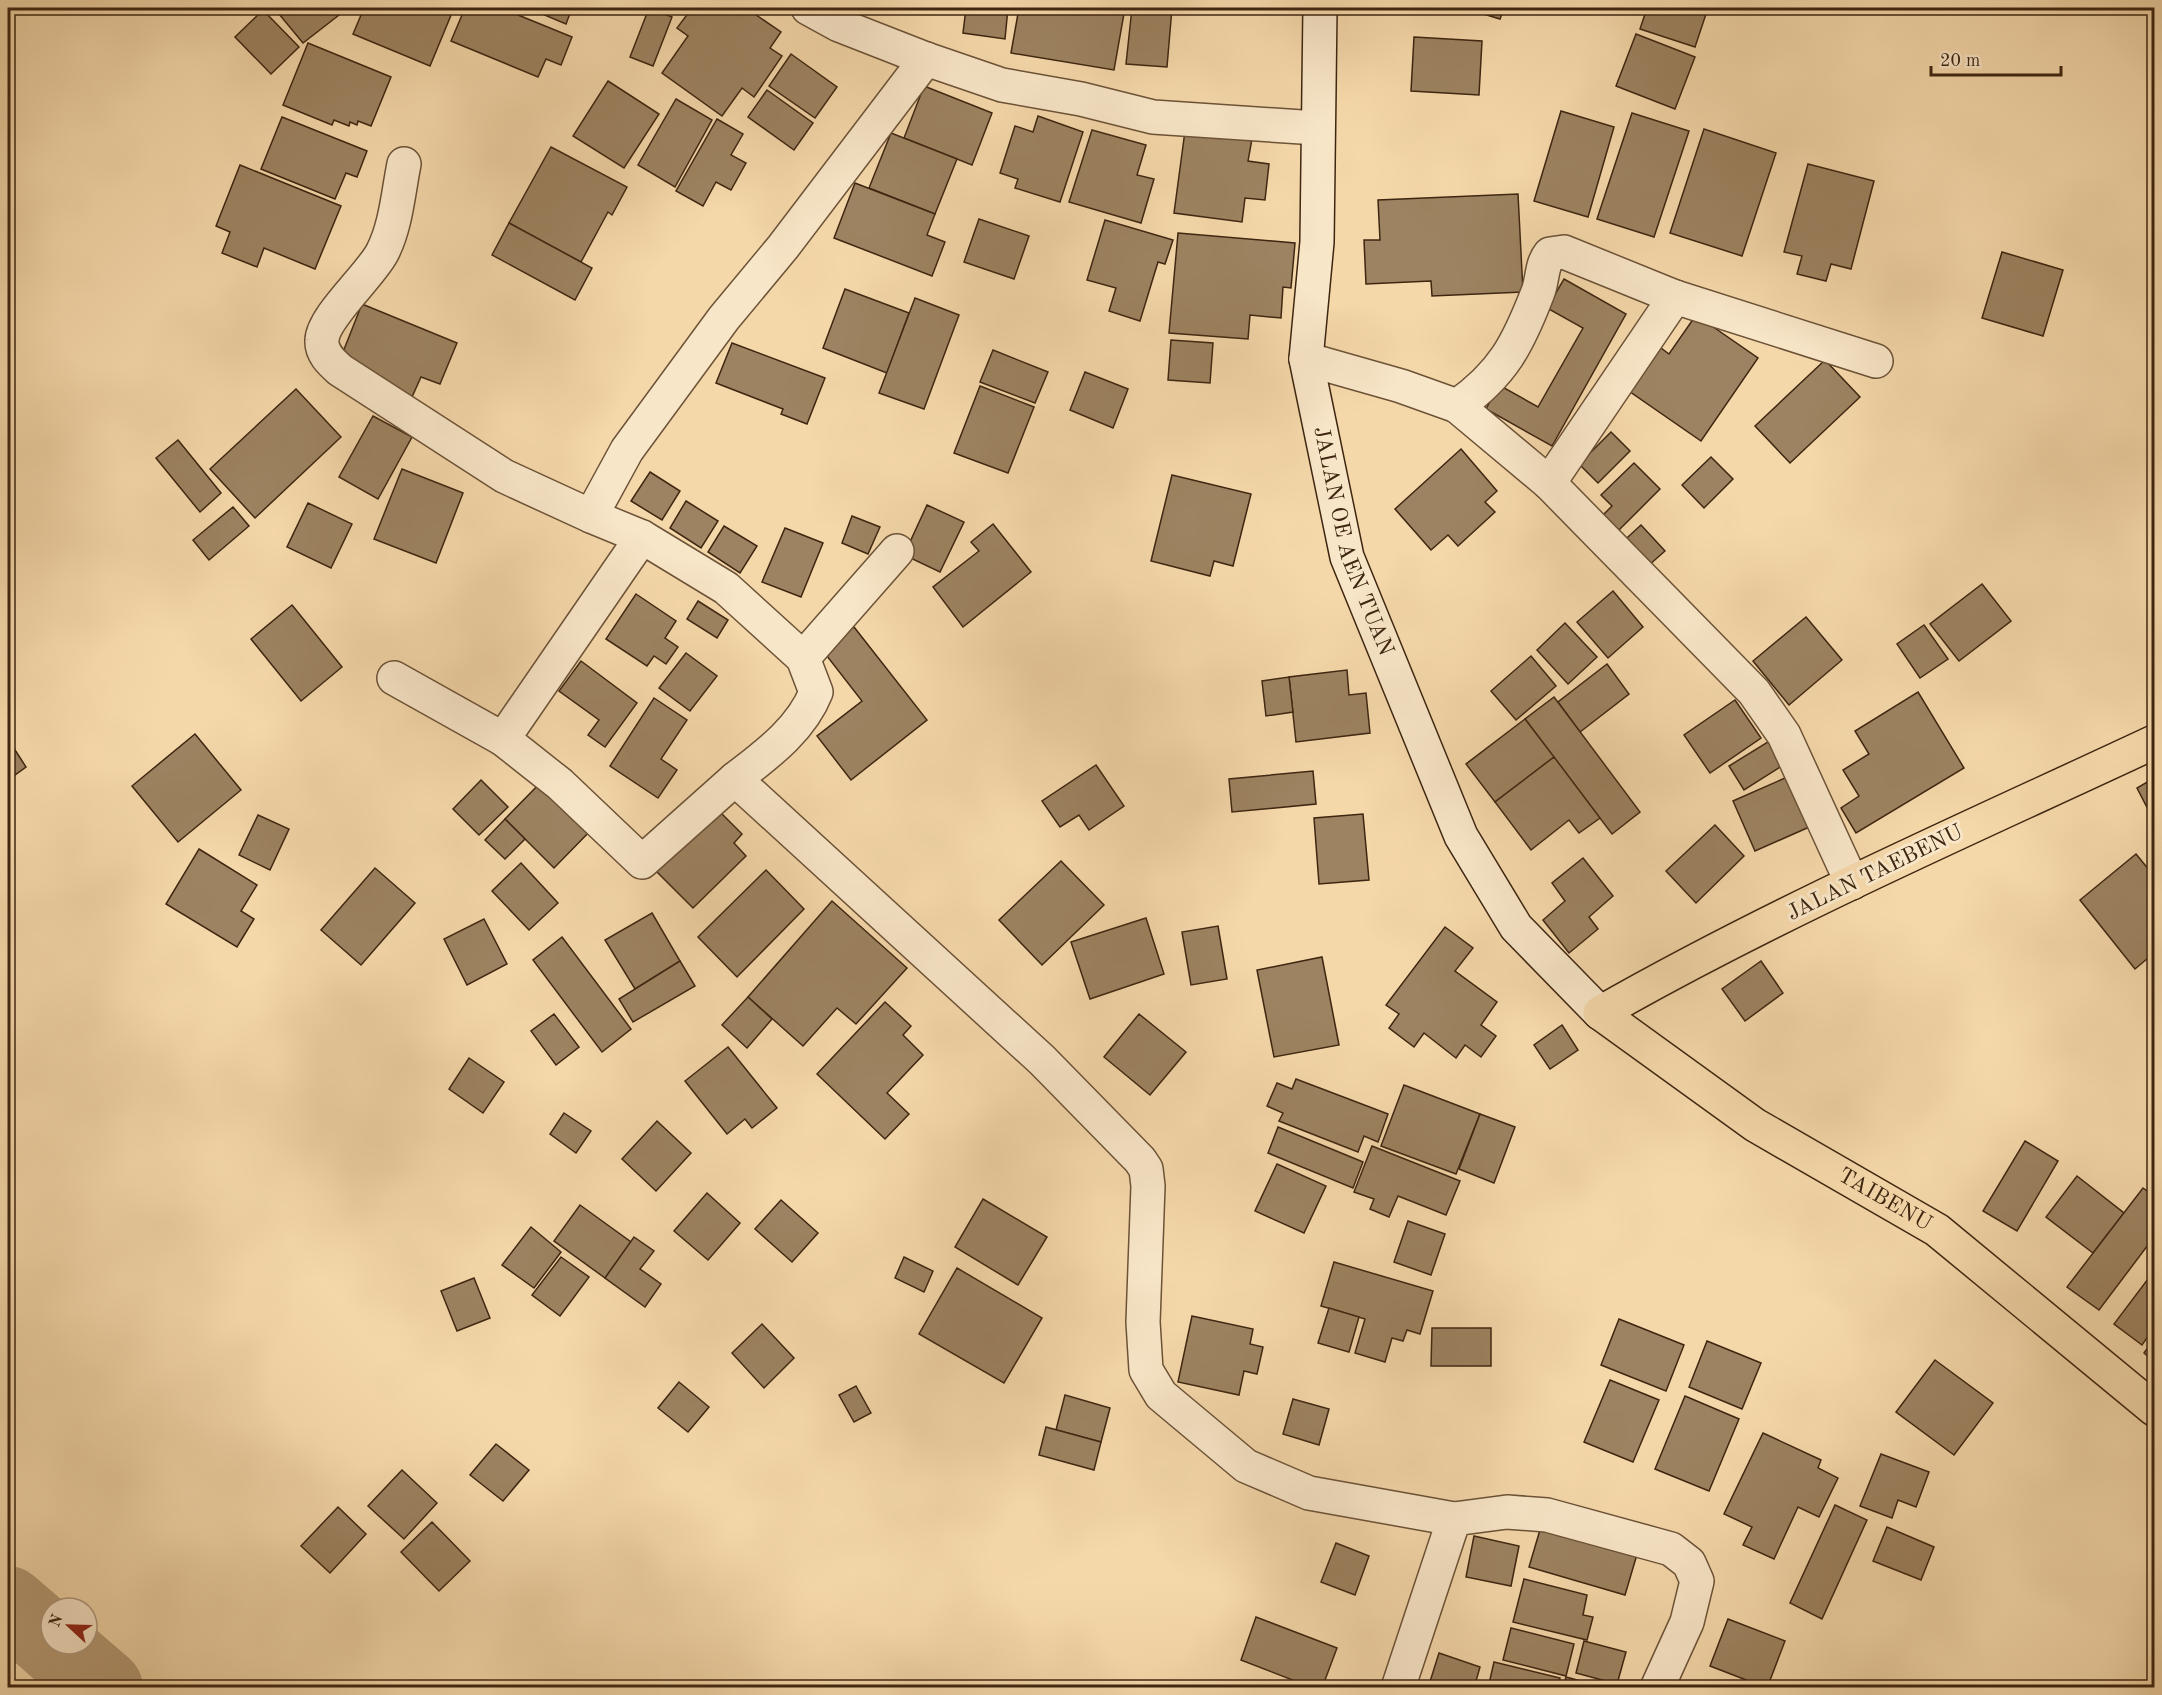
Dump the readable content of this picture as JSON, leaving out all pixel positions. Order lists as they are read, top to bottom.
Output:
{
  "streets": {
    "main road": ["JALAN TAEBENU", "TAIBENU"],
    "street": ["JALAN OE AEN TUAN"]
  },
  "crossings": [
    ["JALAN OE AEN TUAN", "JALAN TAEBENU"],
    ["JALAN OE AEN TUAN", "TAIBENU"],
    ["JALAN TAEBENU", "TAIBENU"]
  ],
  "scale_bar": "20 m",
  "north": "left"
}
